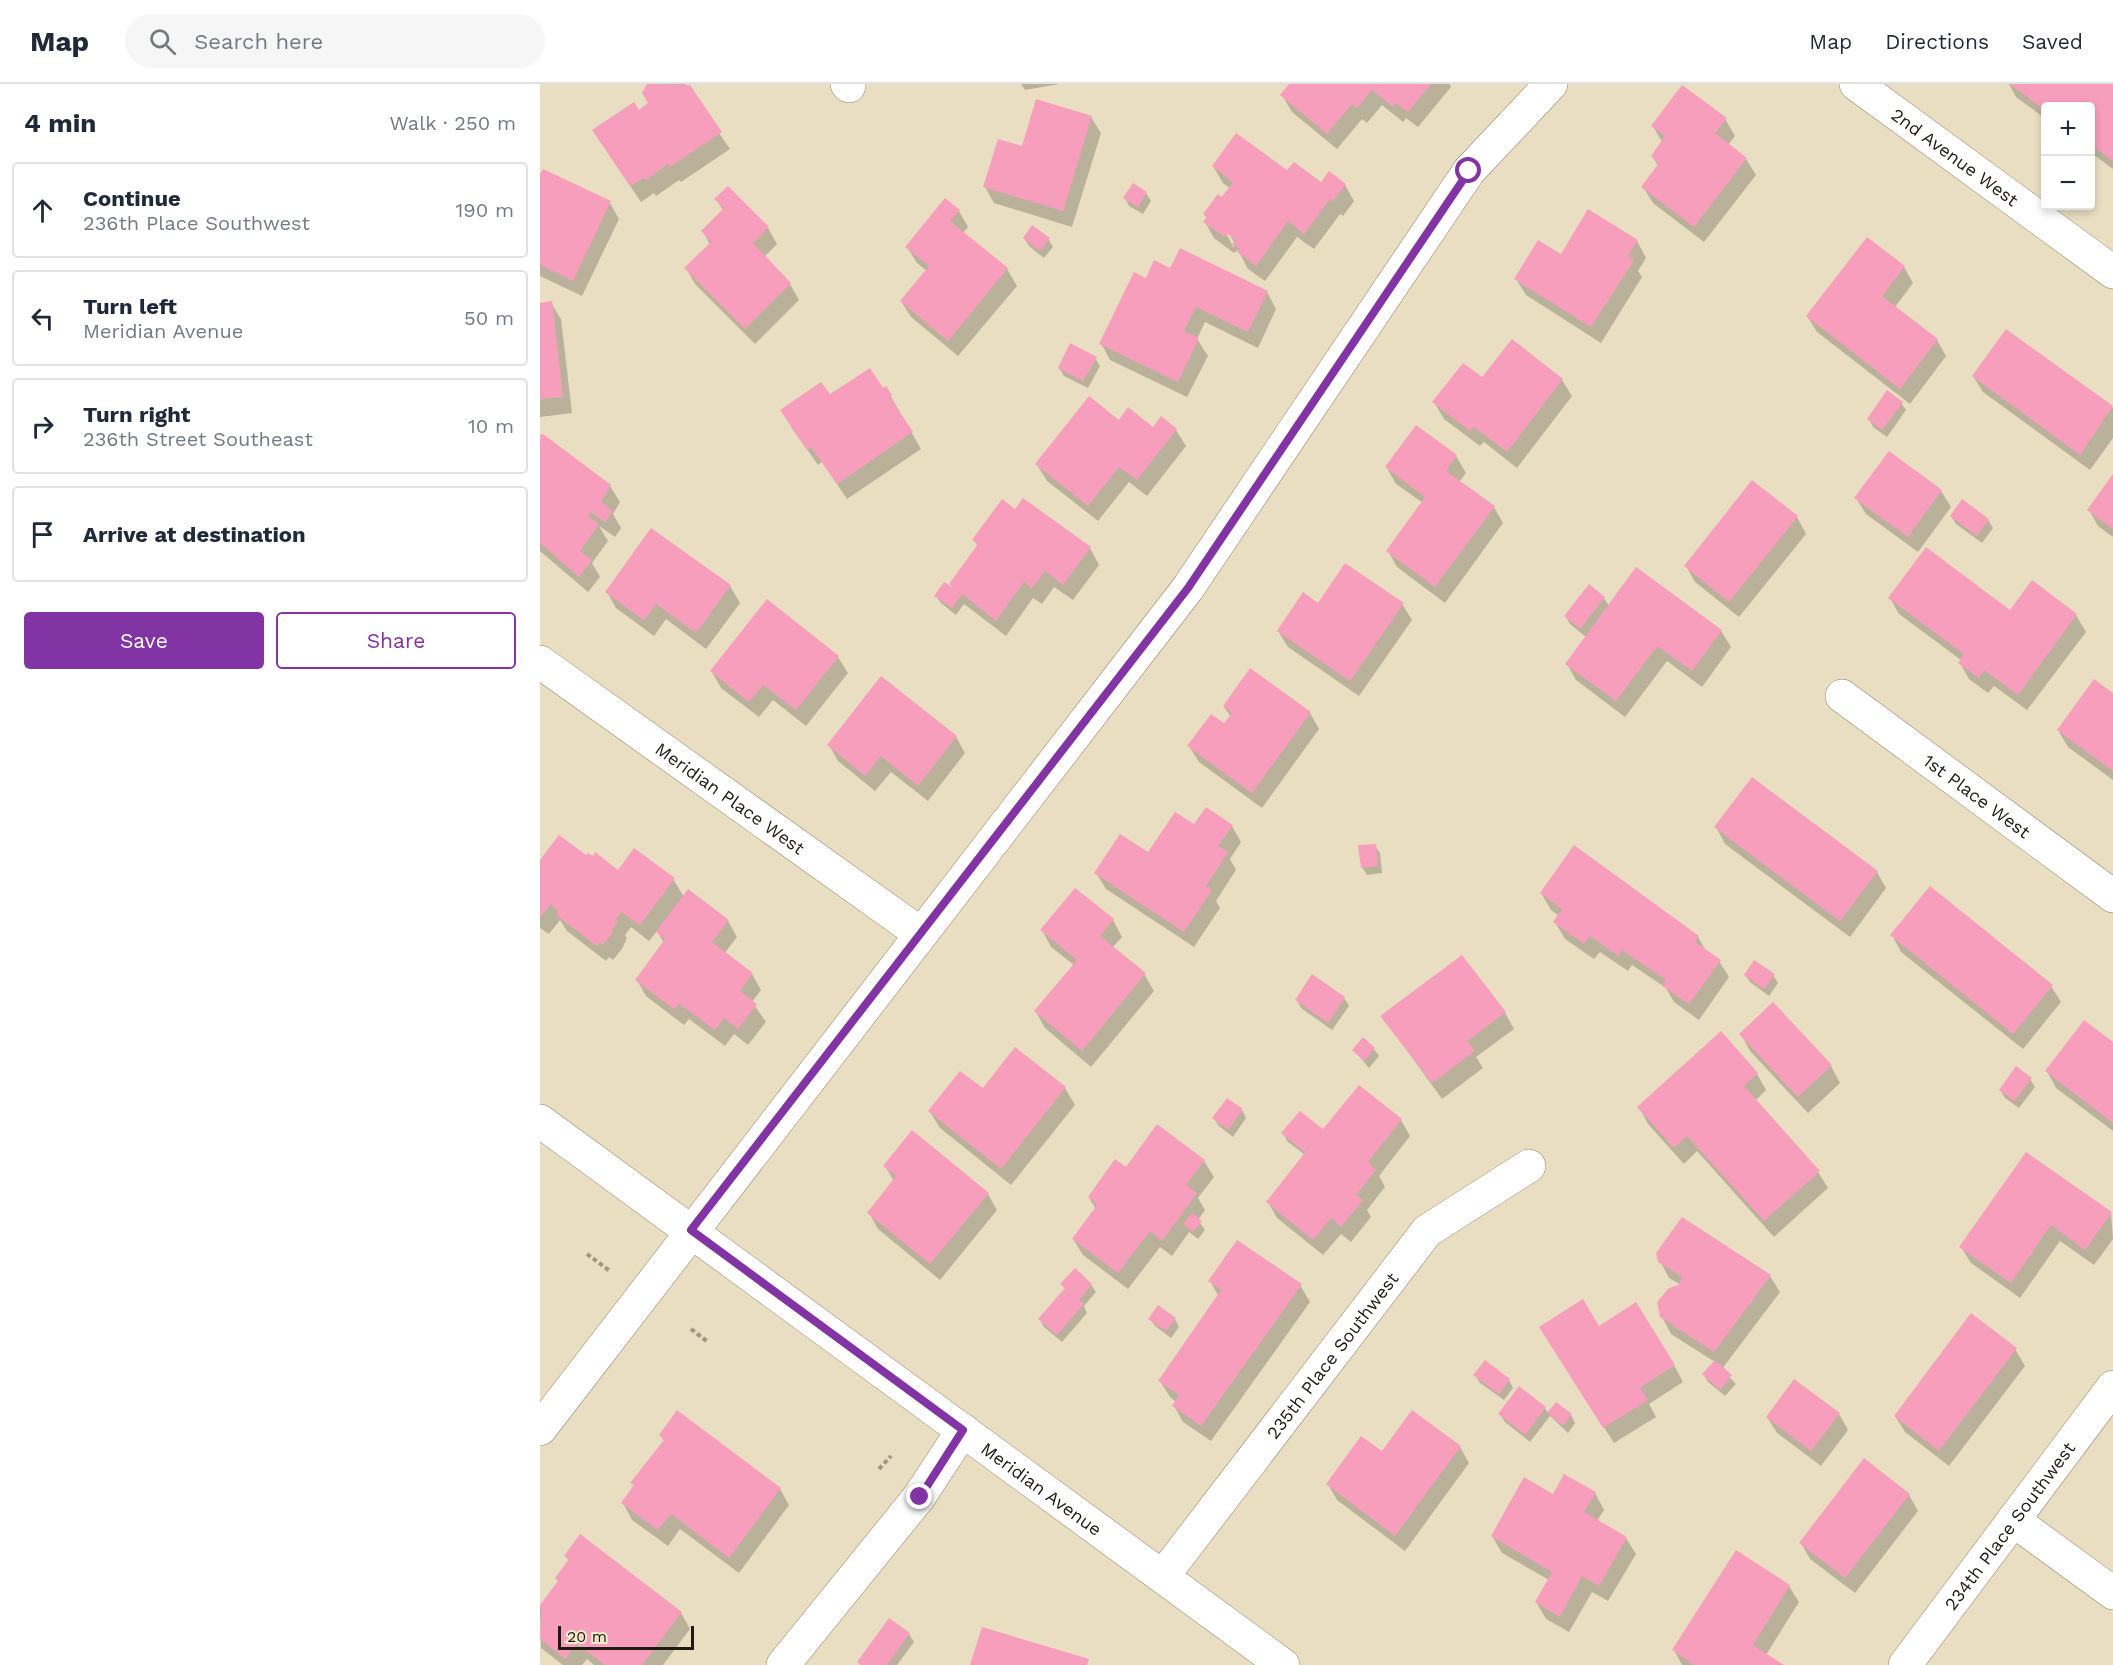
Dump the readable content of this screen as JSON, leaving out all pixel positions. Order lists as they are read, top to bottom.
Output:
{
  "streets": {
    "street": [
      "2nd Avenue West",
      "1st Place West",
      "Meridian Place West",
      "235th Place Southwest",
      "Meridian Avenue",
      "234th Place Southwest"
    ]
  },
  "crossings": [
    ["235th Place Southwest", "Meridian Avenue"]
  ],
  "scale_bar": "20 m",
  "page": {
    "header": "Map",
    "search": "Search here",
    "nav": ["Map", "Directions", "Saved"],
    "heading": ["4 min", "Walk · 250 m"],
    "map_buttons": ["+", "−"],
    "list": [
      ["Continue", "236th Place Southwest", "190 m"],
      ["Turn left", "Meridian Avenue", "50 m"],
      ["Turn right", "236th Street Southeast", "10 m"],
      "Arrive at destination"
    ],
    "buttons": ["Save", "Share"],
    "scale": "20 m"
  }
}
